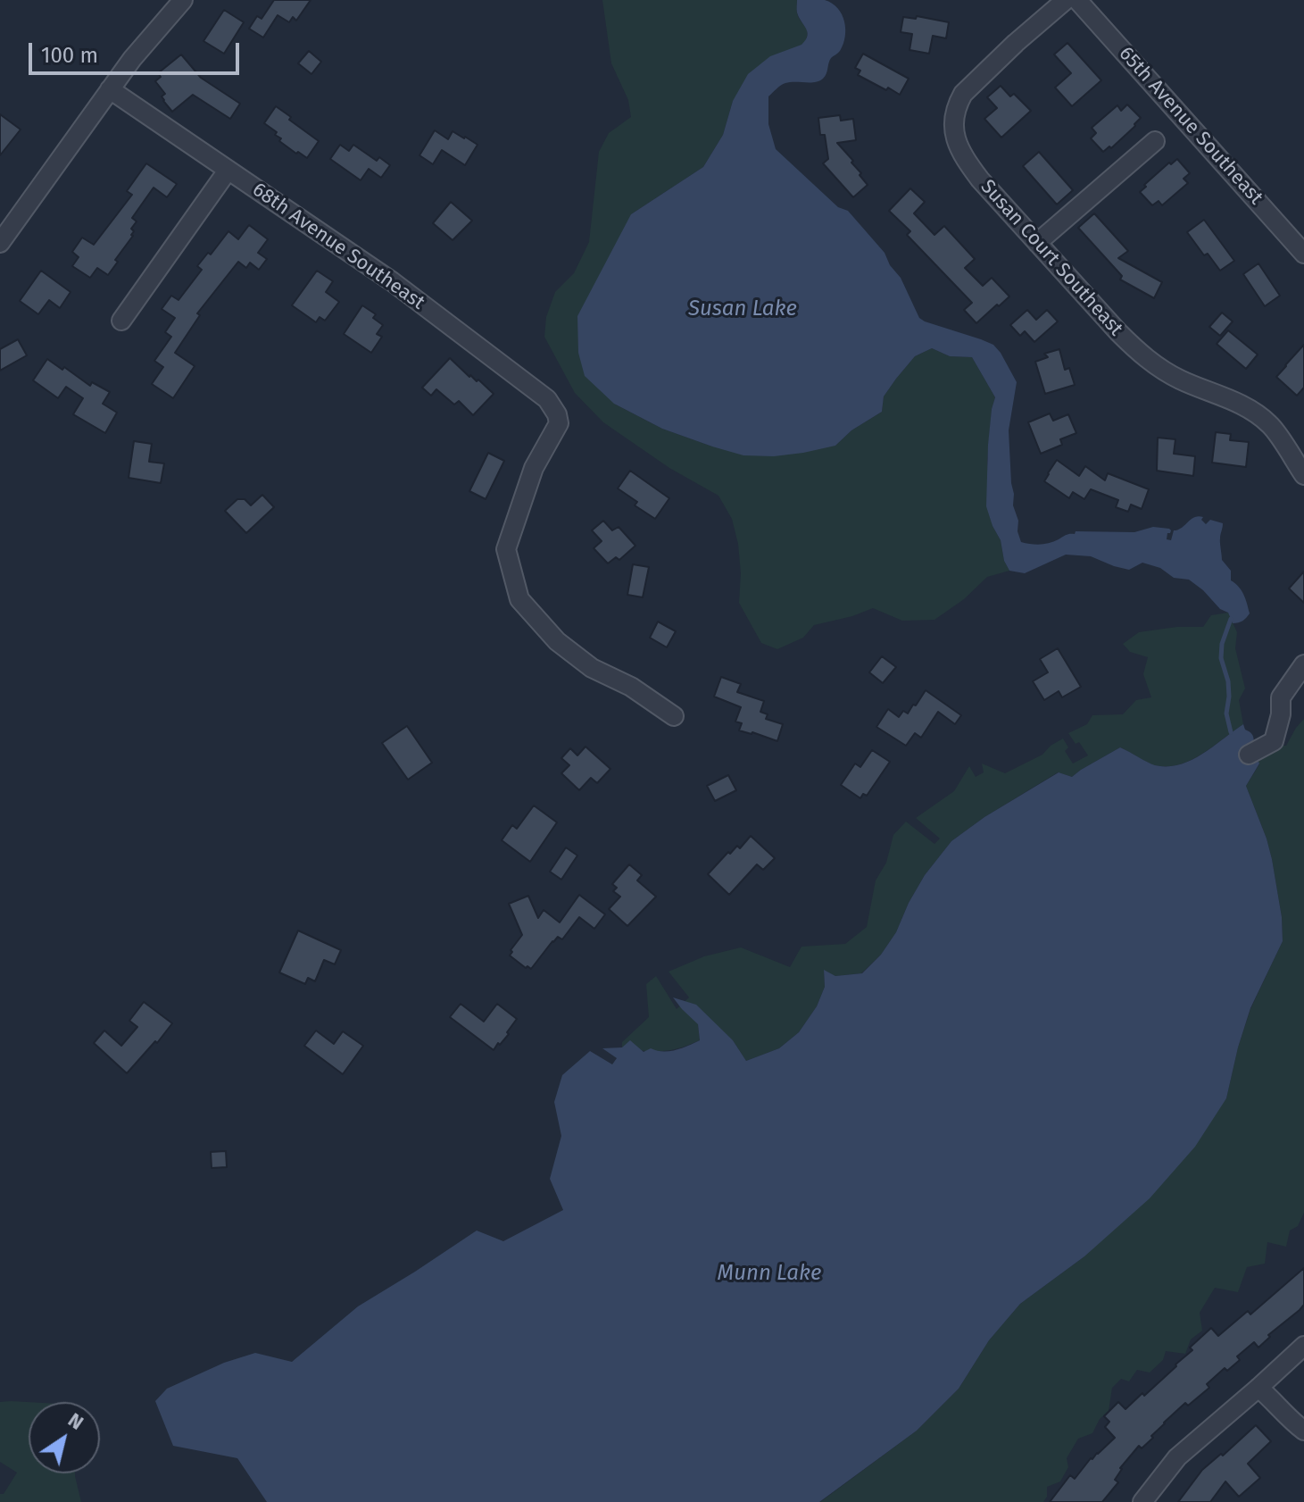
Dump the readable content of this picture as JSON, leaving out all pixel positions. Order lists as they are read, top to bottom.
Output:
{
  "streets": {
    "street": ["65th Avenue Southeast", "68th Avenue Southeast", "Susan Court Southeast"]
  },
  "water": ["Susan Lake", "Munn Lake"],
  "scale_bar": "100 m",
  "north": "top right"
}
